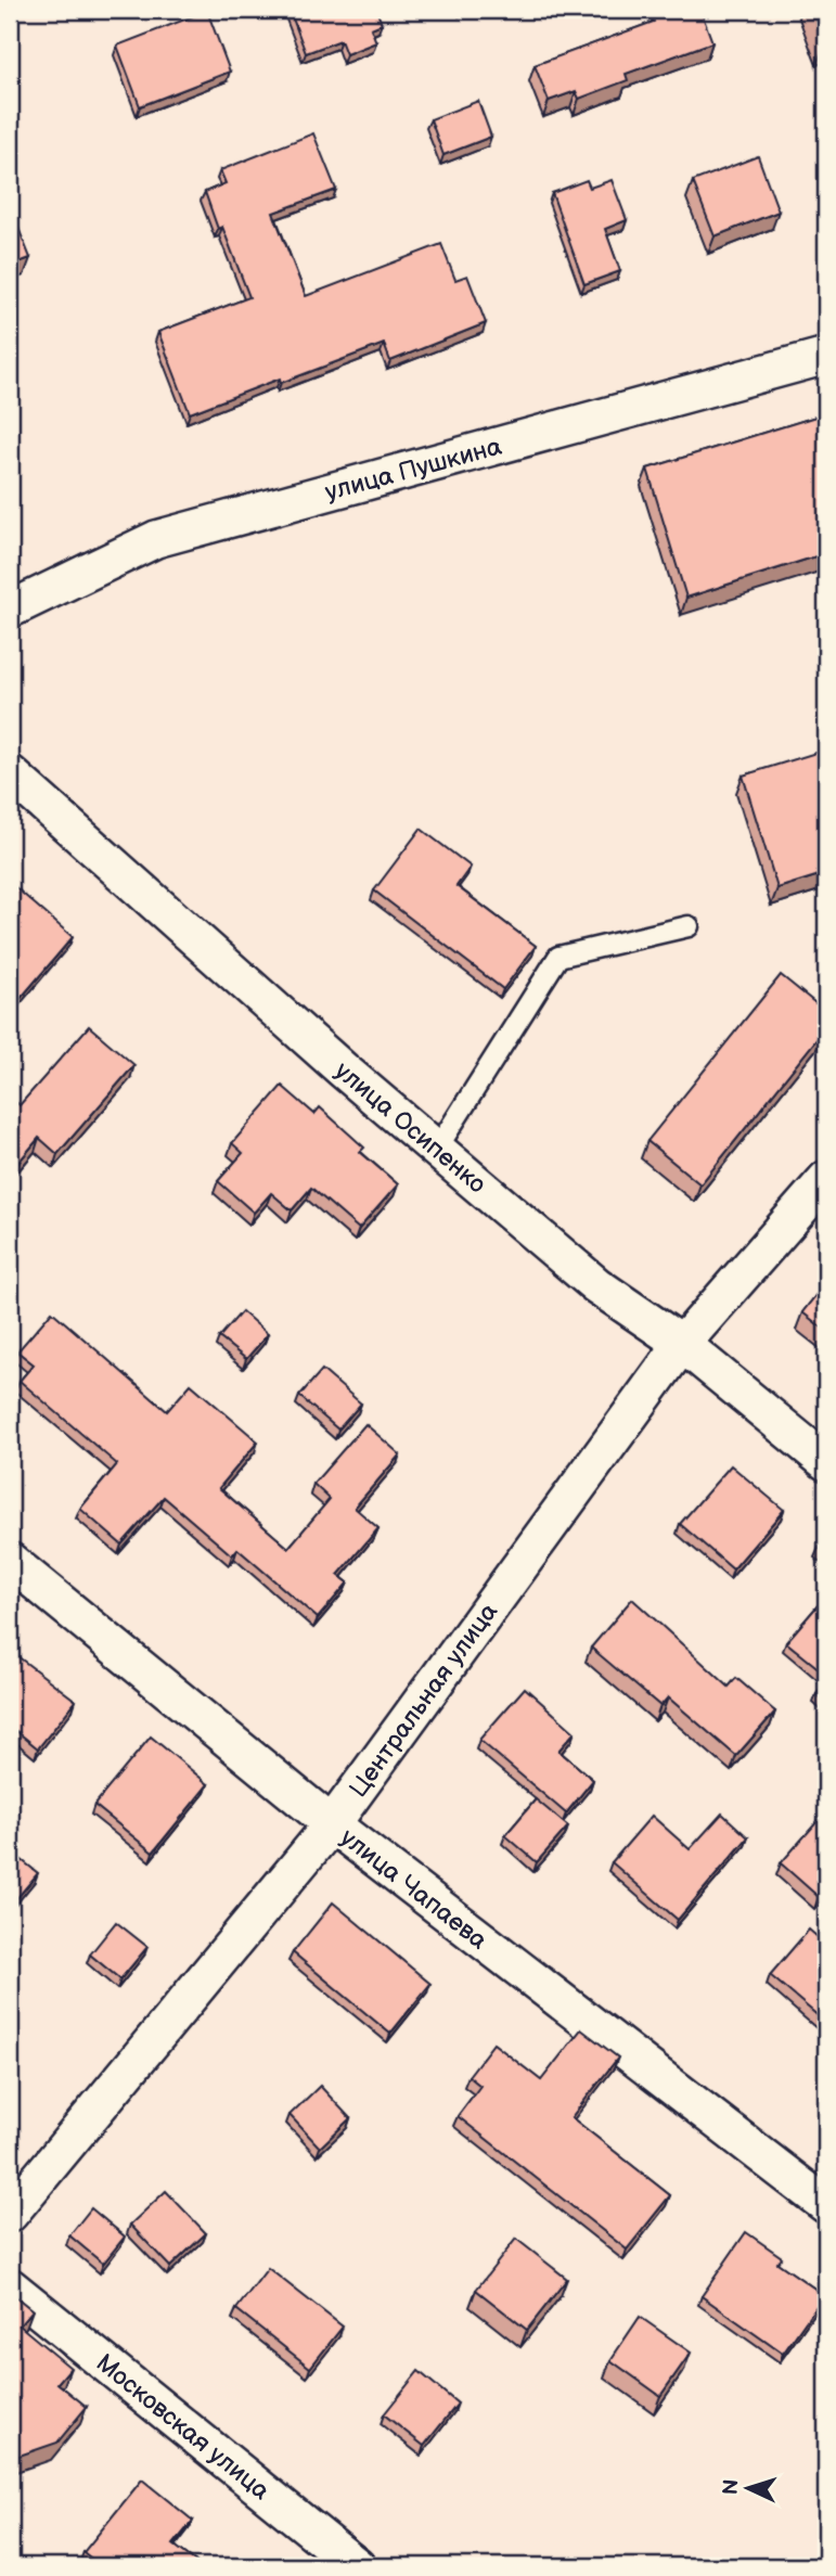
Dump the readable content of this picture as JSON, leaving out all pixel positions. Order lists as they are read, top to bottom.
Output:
{
  "streets": {
    "street": [
      "улица Пушкина",
      "улица Осипенко",
      "Центральная улица",
      "улица Чапаева",
      "Московская улица"
    ]
  },
  "crossings": [
    ["улица Осипенко", "Центральная улица"],
    ["Центральная улица", "улица Чапаева"]
  ],
  "north": "left"
}
